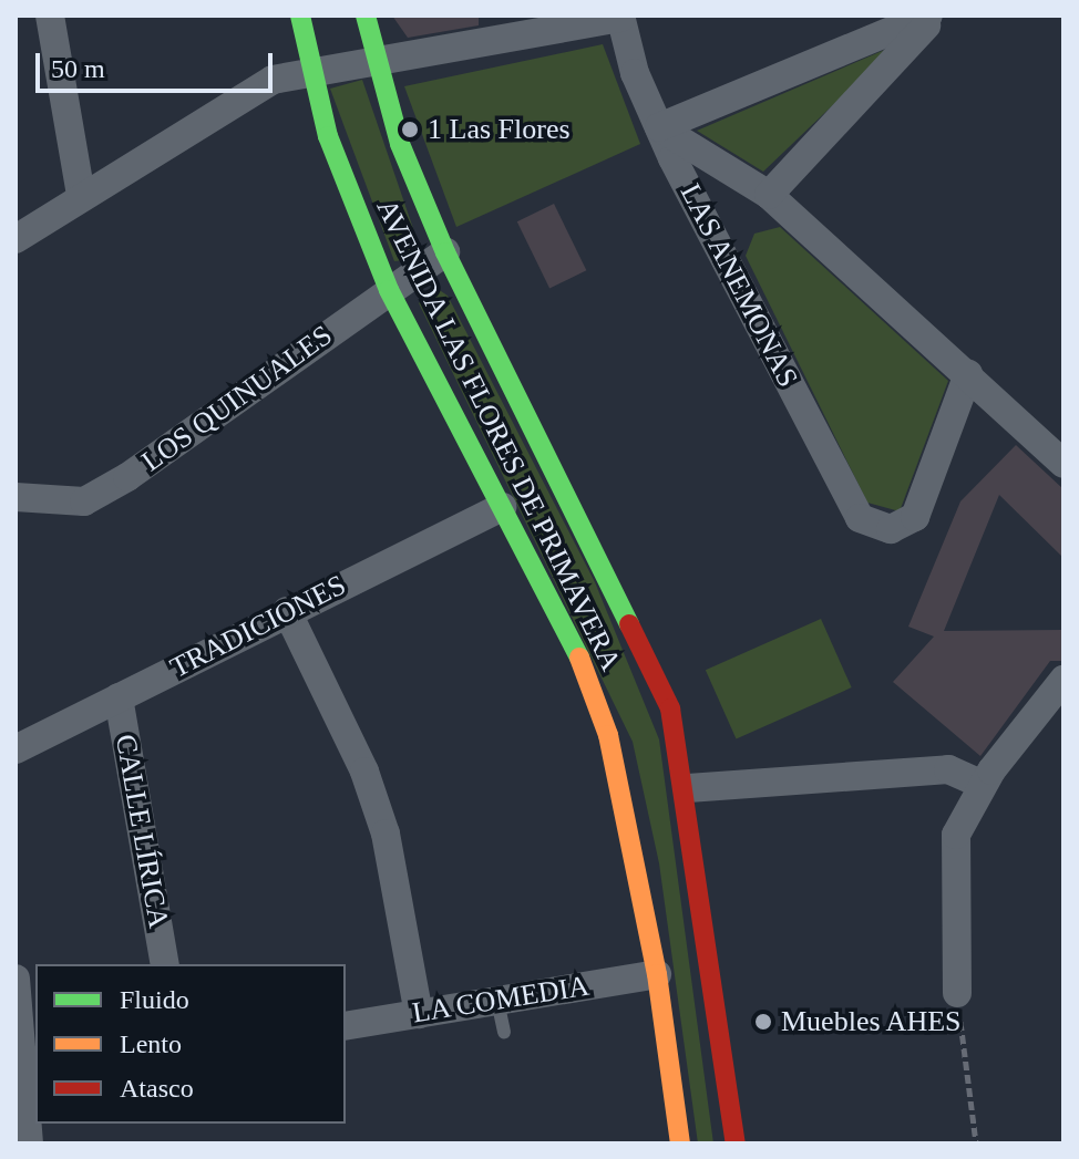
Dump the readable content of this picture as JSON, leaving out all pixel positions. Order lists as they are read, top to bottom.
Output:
{
  "streets": {
    "main road": ["AVENIDA LAS FLORES DE PRIMAVERA"],
    "street": [
      "LAS ANEMONAS",
      "LOS QUINUALES",
      "TRADICIONES",
      "CALLE LÍRICA",
      "LA COMEDIA"
    ]
  },
  "crossings": [
    ["LOS QUINUALES", "AVENIDA LAS FLORES DE PRIMAVERA"],
    ["AVENIDA LAS FLORES DE PRIMAVERA", "TRADICIONES"],
    ["AVENIDA LAS FLORES DE PRIMAVERA", "LA COMEDIA"],
    ["TRADICIONES", "CALLE LÍRICA"]
  ],
  "places": ["1 Las Flores", "Muebles AHES"],
  "legend": ["Fluido", "Lento", "Atasco"],
  "scale_bar": "50 m"
}
